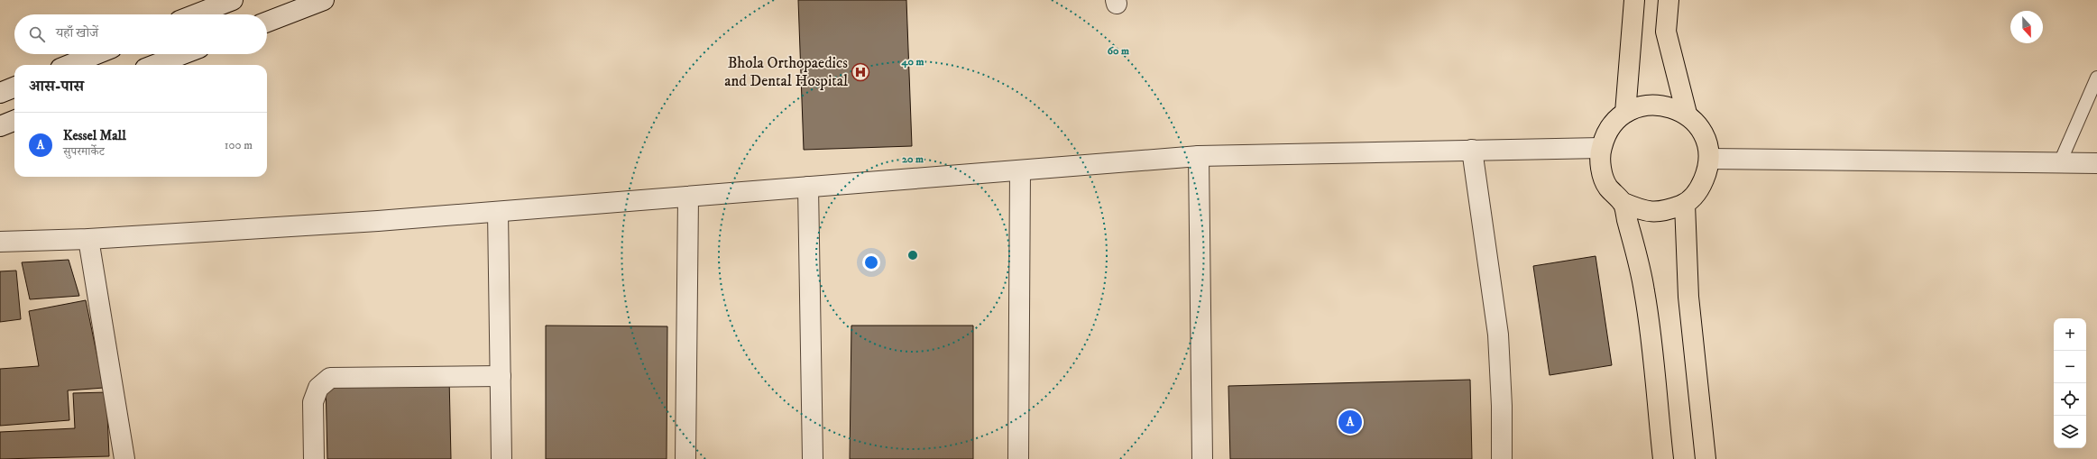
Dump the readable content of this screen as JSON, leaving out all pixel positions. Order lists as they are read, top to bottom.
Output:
{
  "places": {
    "hospital": ["Bhola Orthopaedics and Dental Hospital"]
  },
  "north": "bottom",
  "page": {
    "search": "यहाँ खोजें",
    "heading": "आस-पास",
    "list": [
      {
        "mark": "A",
        "name": "Kessel Mall",
        "note": "सुपरमार्केट",
        "value": "100 m"
      }
    ],
    "map_buttons": ["+", "−"],
    "pins": "A"
  },
  "rings": ["60 m", "40 m", "20 m"]
}
